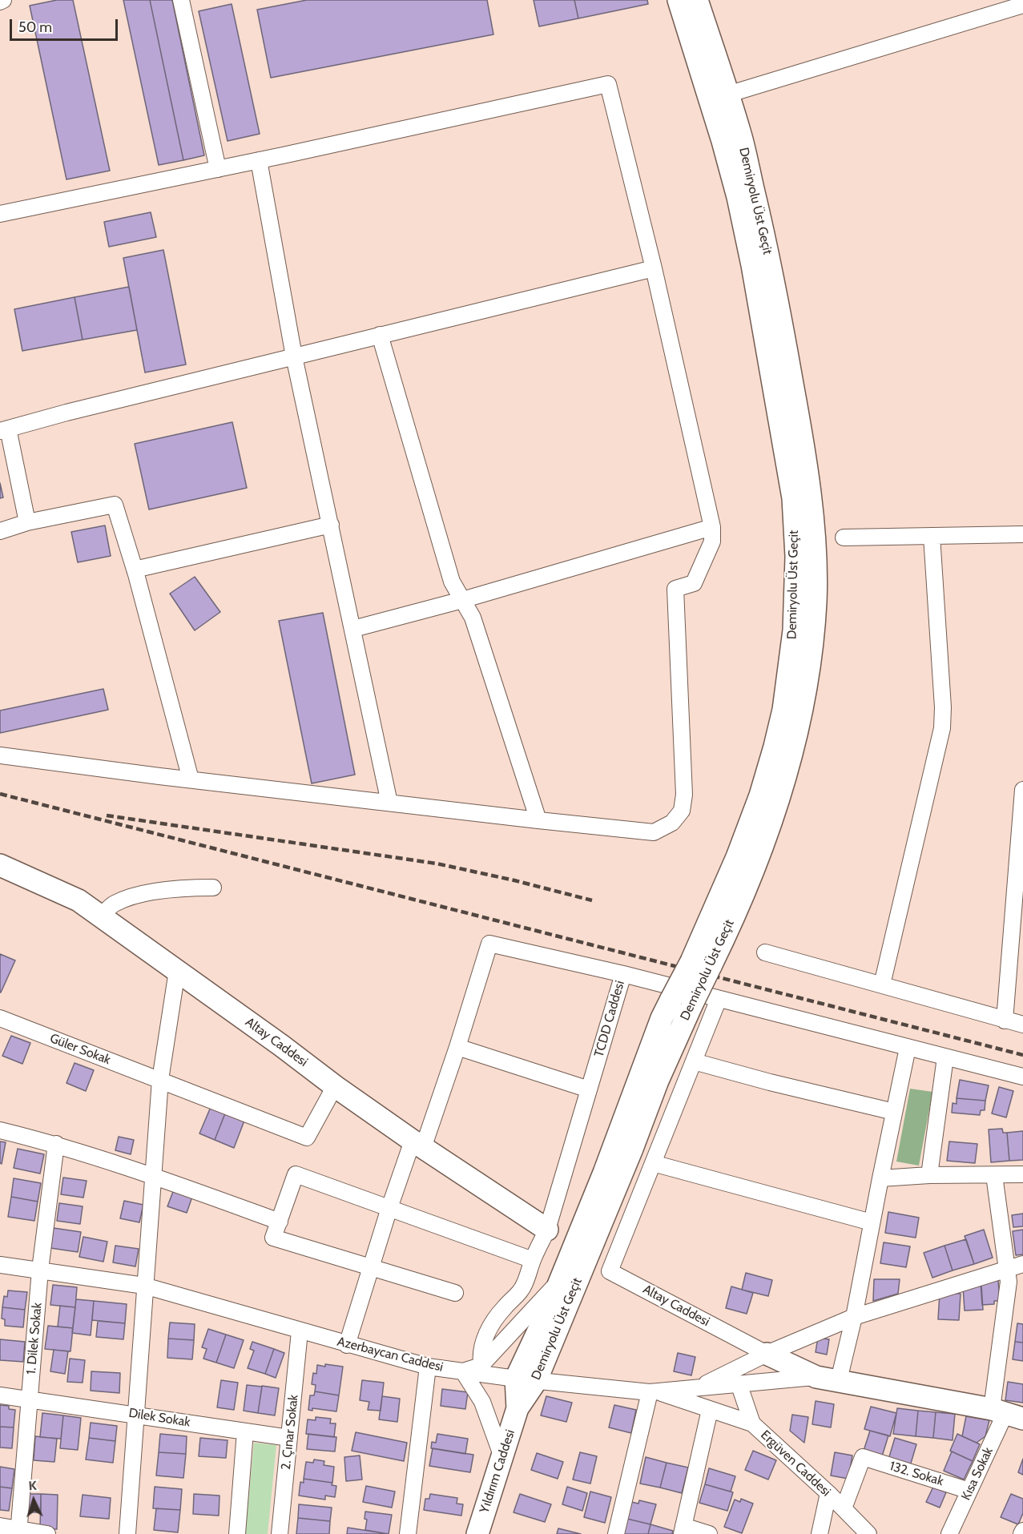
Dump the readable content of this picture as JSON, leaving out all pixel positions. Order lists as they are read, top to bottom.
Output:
{
  "streets": {
    "main road": ["Demiryolu Üst Geçit", "Altay Caddesi", "Yıldırım Caddesi"],
    "street": [
      "TCDD Caddesi",
      "Güler Sokak",
      "1. Dilek Sokak",
      "Azerbaycan Caddesi",
      "Dilek Sokak",
      "2. Çınar Sokak",
      "Ergüven Caddesi",
      "132. Sokak",
      "Kısa Sokak"
    ]
  },
  "crossings": [
    ["Demiryolu Üst Geçit", "Azerbaycan Caddesi"],
    ["Demiryolu Üst Geçit", "Yıldırım Caddesi"],
    ["TCDD Caddesi", "Altay Caddesi"],
    ["Altay Caddesi", "Güler Sokak"],
    ["Altay Caddesi", "Azerbaycan Caddesi"],
    ["Altay Caddesi", "Kısa Sokak"],
    ["1. Dilek Sokak", "Azerbaycan Caddesi"],
    ["1. Dilek Sokak", "Dilek Sokak"],
    ["Azerbaycan Caddesi", "2. Çınar Sokak"],
    ["Azerbaycan Caddesi", "Ergüven Caddesi"],
    ["Dilek Sokak", "2. Çınar Sokak"],
    ["Ergüven Caddesi", "132. Sokak"],
    ["132. Sokak", "Kısa Sokak"]
  ],
  "scale_bar": "50 m",
  "north": "top"
}
